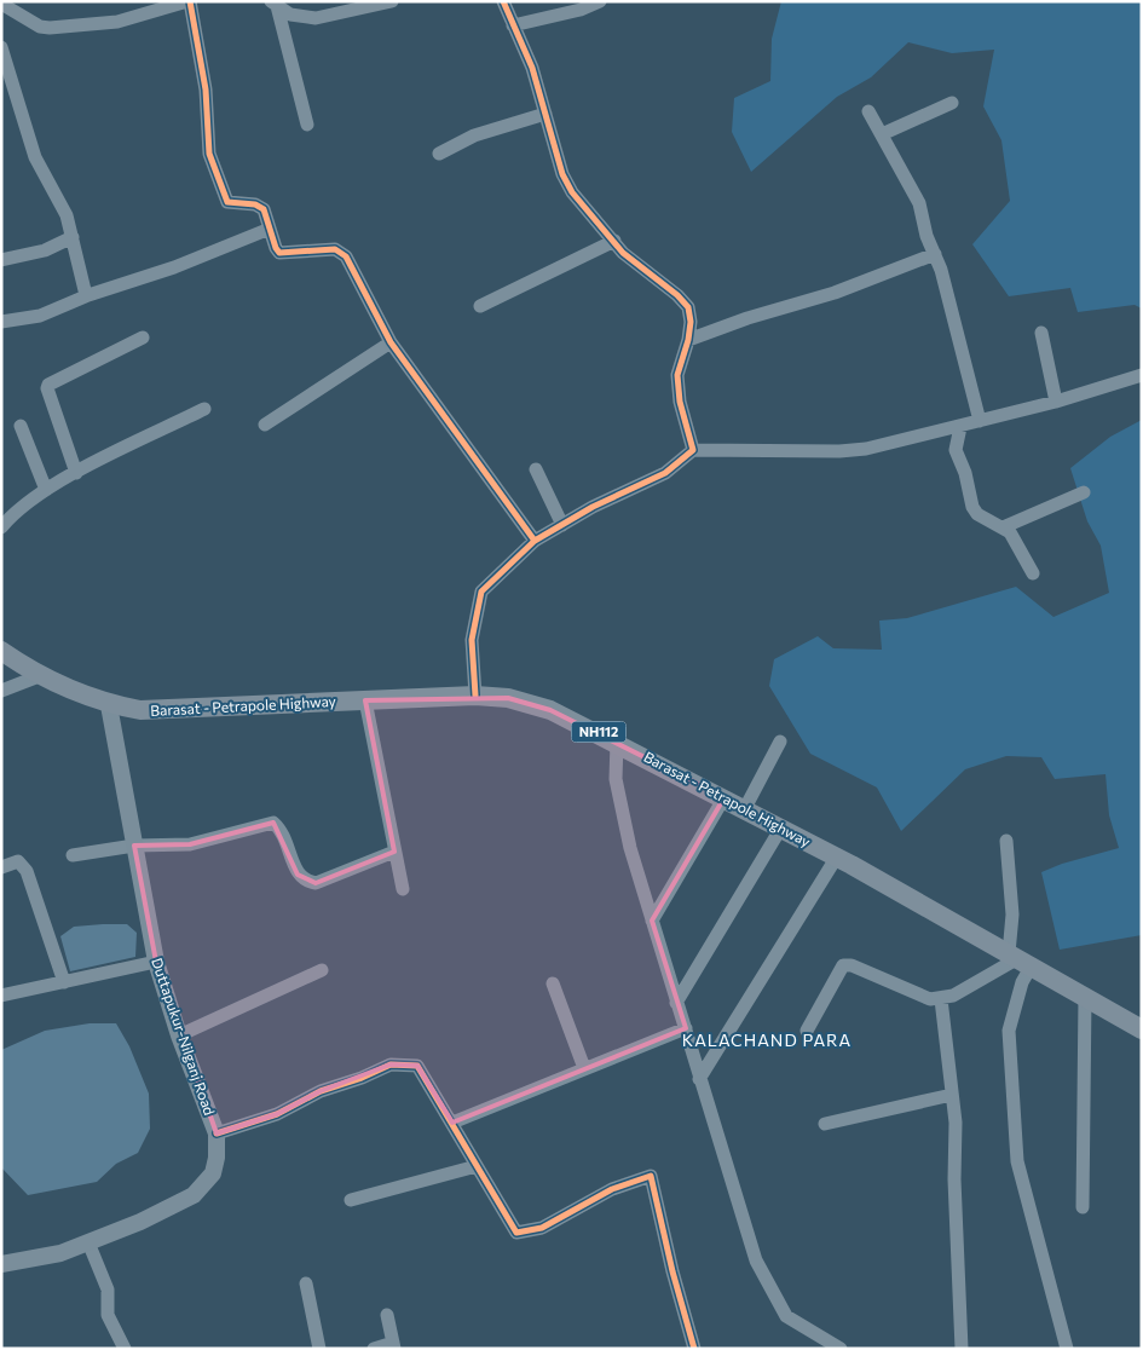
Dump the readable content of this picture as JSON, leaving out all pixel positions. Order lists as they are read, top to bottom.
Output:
{
  "streets": {
    "highway": ["Barasat - Petrapole Highway", "NH112"],
    "main road": ["Duttapukur-Nilganj Road"]
  },
  "crossings": [
    ["Barasat - Petrapole Highway", "Duttapukur-Nilganj Road"]
  ],
  "districts": ["KALACHAND PARA"]
}
